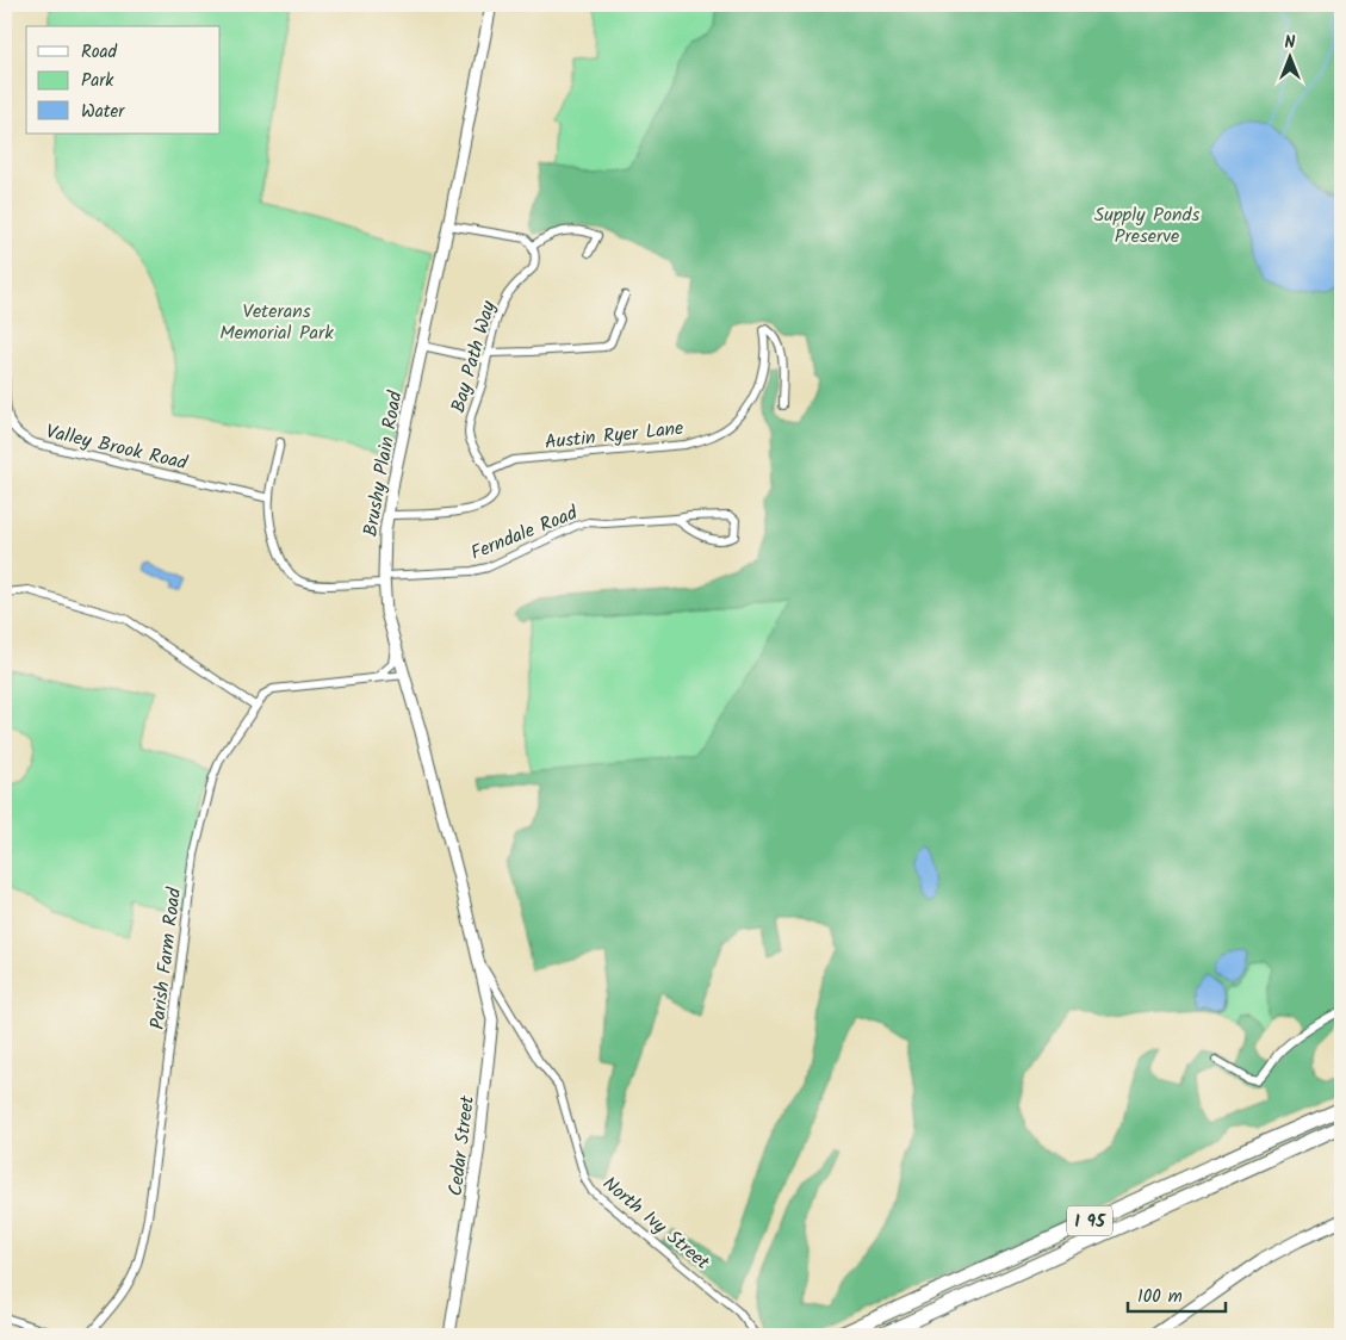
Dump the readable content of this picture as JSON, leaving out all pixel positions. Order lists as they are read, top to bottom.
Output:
{
  "streets": {
    "highway": ["I 95"],
    "main road": ["Brushy Plain Road", "Cedar Street"],
    "street": [
      "Bay Path Way",
      "Austin Ryer Lane",
      "Valley Brook Road",
      "Ferndale Road",
      "Parish Farm Road",
      "North Ivy Street"
    ]
  },
  "crossings": [
    ["Bay Path Way", "Austin Ryer Lane"],
    ["Bay Path Way", "Brushy Plain Road"],
    ["Valley Brook Road", "Ferndale Road"],
    ["Brushy Plain Road", "Ferndale Road"],
    ["Brushy Plain Road", "Parish Farm Road"],
    ["Brushy Plain Road", "Cedar Street"],
    ["Brushy Plain Road", "North Ivy Street"],
    ["Cedar Street", "North Ivy Street"]
  ],
  "parks": ["Supply Ponds Preserve", "Veterans Memorial Park"],
  "legend": ["Road", "Park", "Water"],
  "scale_bar": "100 m",
  "north": "top"
}
